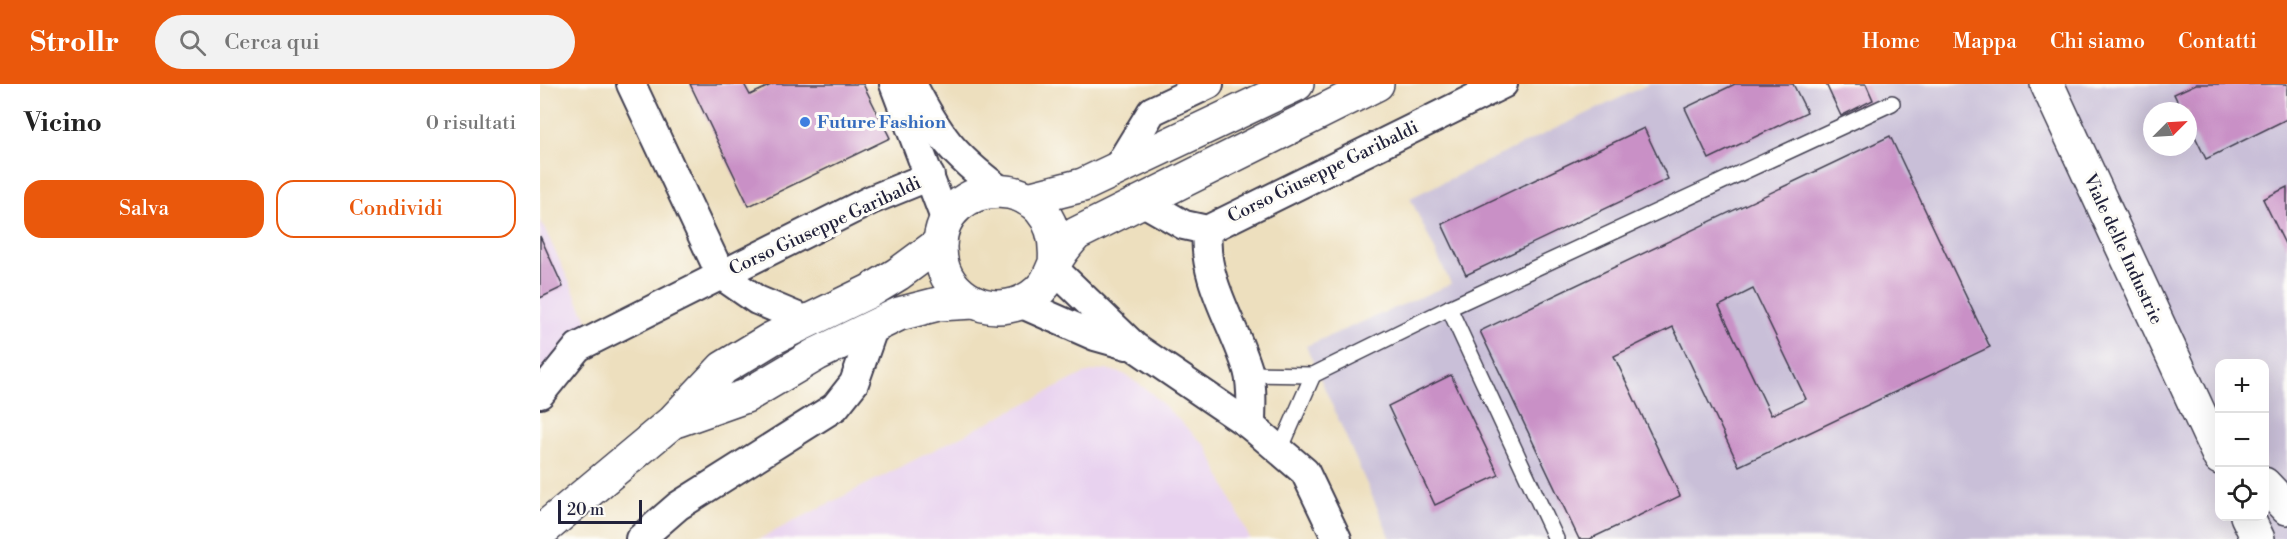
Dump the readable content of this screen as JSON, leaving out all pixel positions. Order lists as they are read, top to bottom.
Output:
{
  "streets": {
    "street": ["Corso Giuseppe Garibaldi", "Viale delle Industrie"]
  },
  "places": ["Future Fashion"],
  "scale_bar": "20 m",
  "north": "top right",
  "page": {
    "header": "Strollr",
    "search": "Cerca qui",
    "nav": [
      "Home",
      "Mappa",
      "Chi siamo",
      "Contatti"
    ],
    "heading": ["Vicino", "0 risultati"],
    "buttons": ["Salva", "Condividi"],
    "map_buttons": ["+", "−"],
    "scale": "20 m"
  }
}
